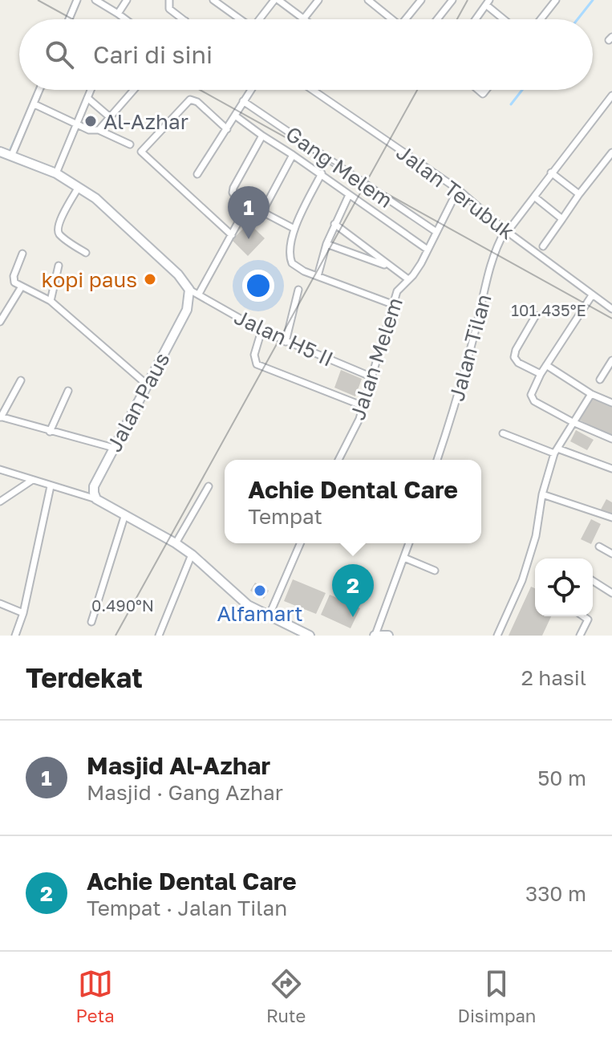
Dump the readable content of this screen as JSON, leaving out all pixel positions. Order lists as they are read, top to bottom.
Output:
{
  "streets": {
    "main road": ["Jalan Paus"],
    "street": [
      "Gang Melem",
      "Jalan Terubuk",
      "Jalan H5 II",
      "Jalan Tilan",
      "Jalan Melem"
    ]
  },
  "crossings": [
    ["Gang Melem", "Jalan Melem"],
    ["Jalan Terubuk", "Jalan Tilan"],
    ["Jalan Terubuk", "Jalan Melem"],
    ["Jalan H5 II", "Jalan Melem"],
    ["Jalan H5 II", "Jalan Paus"]
  ],
  "places": ["Al-Azhar", "kopi paus", "Alfamart"],
  "page": {
    "search": "Cari di sini",
    "pins": ["1", "2"],
    "popup": ["Achie Dental Care", "Tempat"],
    "heading": ["Terdekat", "2 hasil"],
    "list": [
      {
        "mark": "1",
        "name": "Masjid Al-Azhar",
        "note": "Masjid · Gang Azhar",
        "value": "50 m"
      },
      {
        "mark": "2",
        "name": "Achie Dental Care",
        "note": "Tempat · Jalan Tilan",
        "value": "330 m"
      }
    ],
    "nav": ["Peta", "Rute", "Disimpan"]
  },
  "coordinates": ["101.435°E", "0.490°N"]
}
